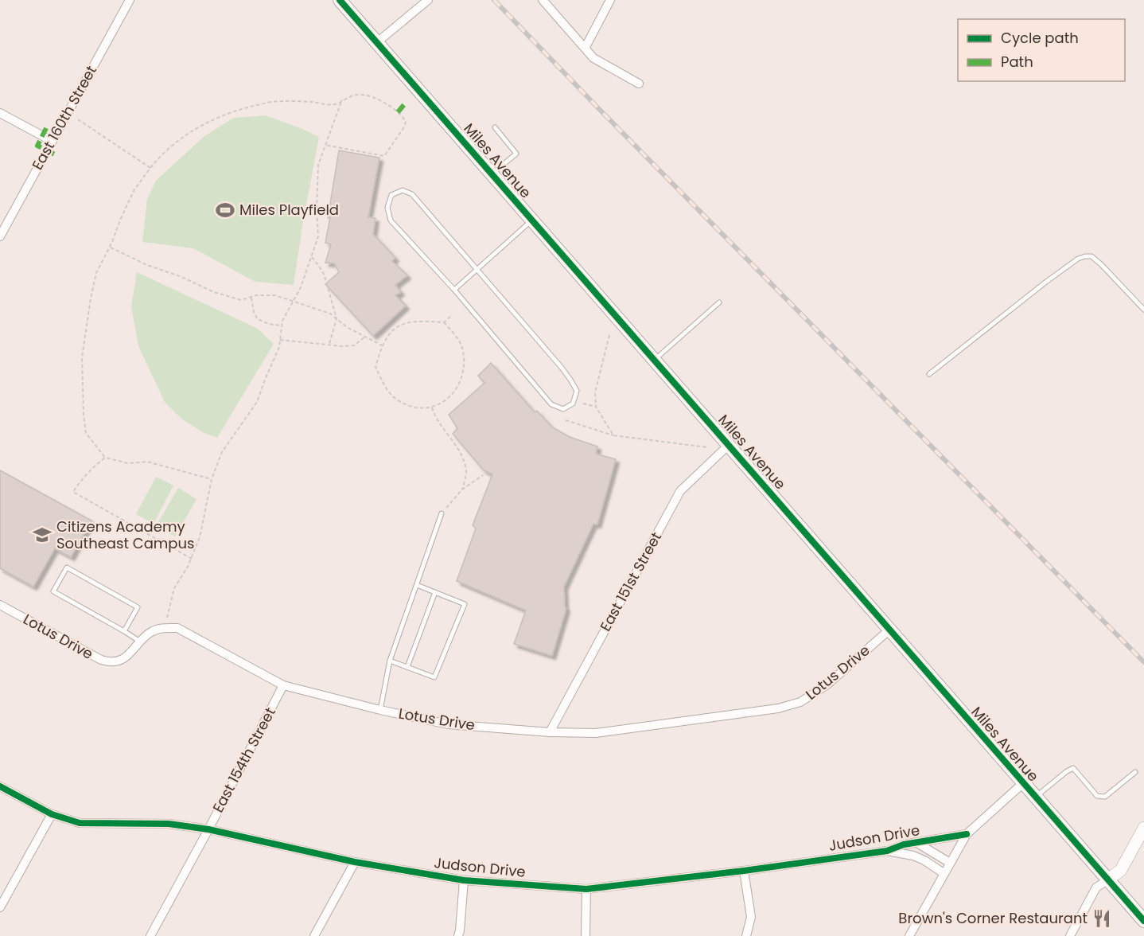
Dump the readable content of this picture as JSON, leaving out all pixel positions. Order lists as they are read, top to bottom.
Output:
{
  "streets": {
    "main road": ["Miles Avenue"],
    "street": [
      "East 160th Street",
      "East 151st Street",
      "Lotus Drive",
      "East 154th Street",
      "Judson Drive"
    ]
  },
  "crossings": [
    ["Miles Avenue", "East 151st Street"],
    ["Miles Avenue", "Lotus Drive"],
    ["East 151st Street", "Lotus Drive"],
    ["Lotus Drive", "East 154th Street"],
    ["East 154th Street", "Judson Drive"]
  ],
  "places": {
    "sports": ["Miles Playfield"],
    "school or university": ["Citizens Academy Southeast Campus"],
    "restaurant": ["Brown's Corner Restaurant"]
  },
  "legend": ["Cycle path", "Path"]
}
